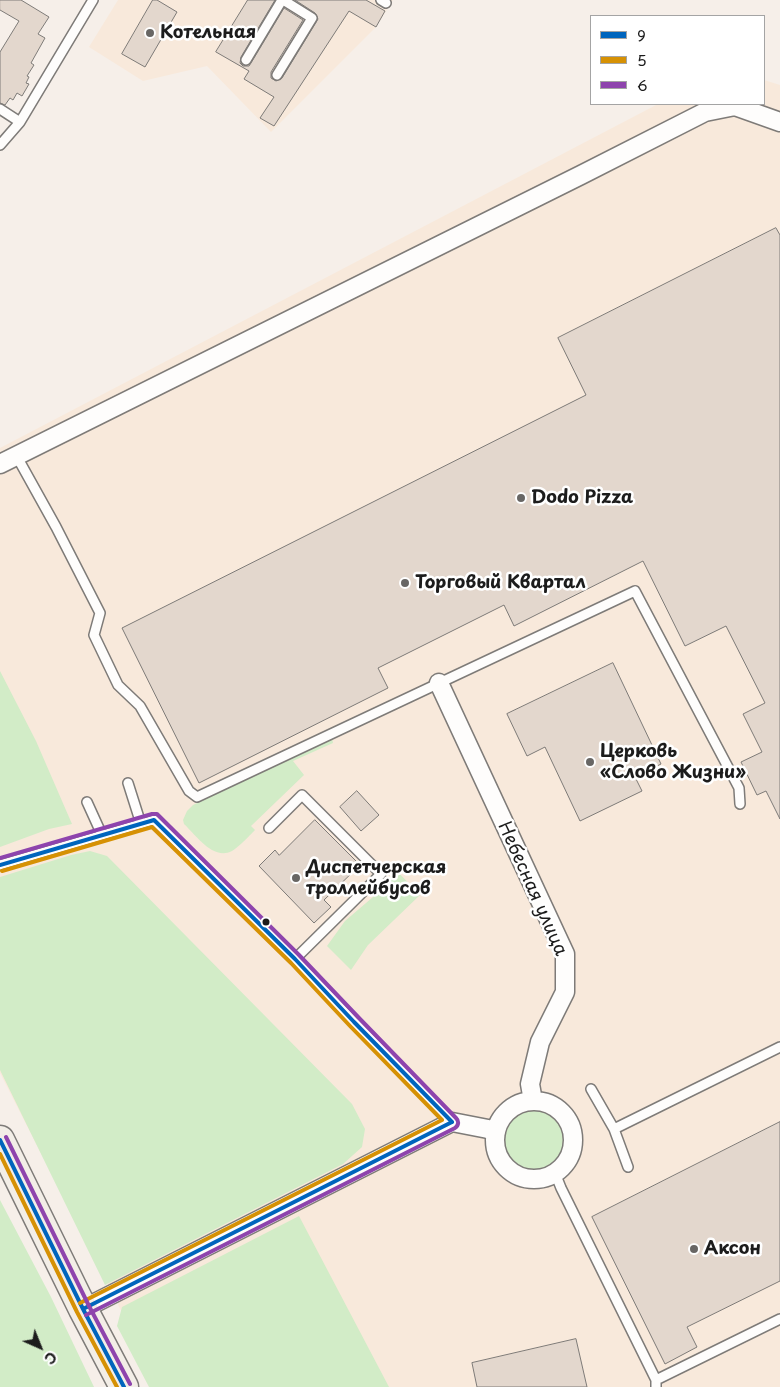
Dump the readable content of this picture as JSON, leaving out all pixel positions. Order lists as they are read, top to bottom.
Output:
{
  "streets": {
    "street": ["Небесная улица"]
  },
  "places": [
    "Котельная",
    "Dodo Pizza",
    "Торговый Квартал",
    "Церковь «Слово Жизни»",
    "Диспетчерская троллейбусов",
    "Аксон"
  ],
  "lines": ["transit line 6", "transit line 9", "transit line 5"],
  "legend": ["9", "5", "6"],
  "north": "bottom right"
}
